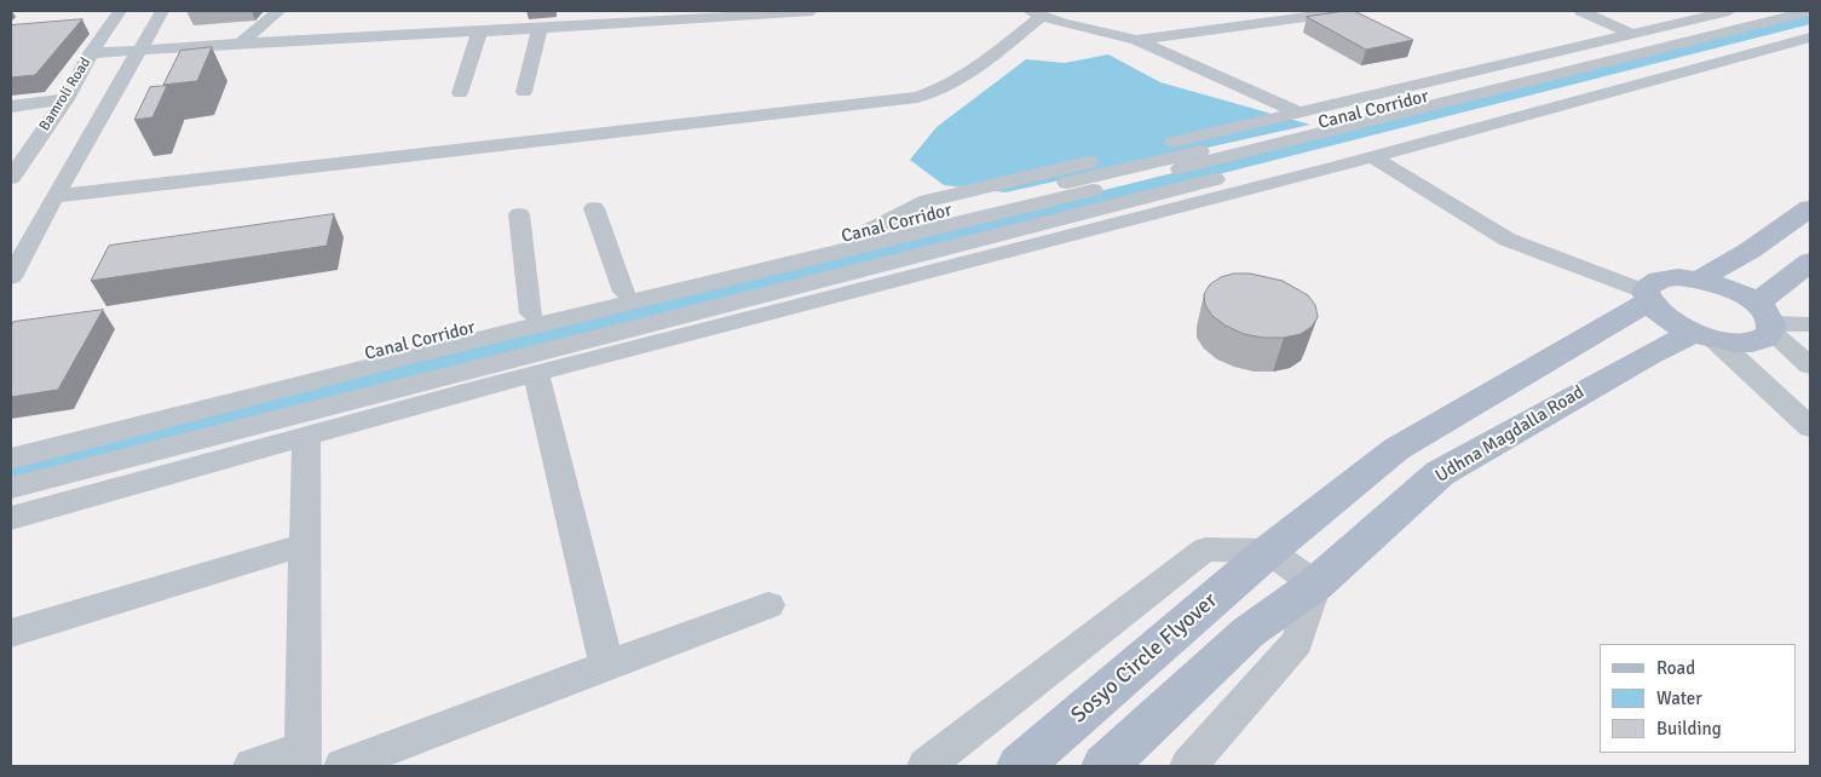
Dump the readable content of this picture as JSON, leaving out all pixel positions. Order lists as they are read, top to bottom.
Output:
{
  "streets": {
    "main road": ["Udhna Magdalla Road", "Sosyo Circle Flyover"],
    "street": ["Bamroli Road", "Canal Corridor"]
  },
  "crossings": [
    ["Udhna Magdalla Road", "Sosyo Circle Flyover"]
  ],
  "legend": ["Road", "Water", "Building"]
}
